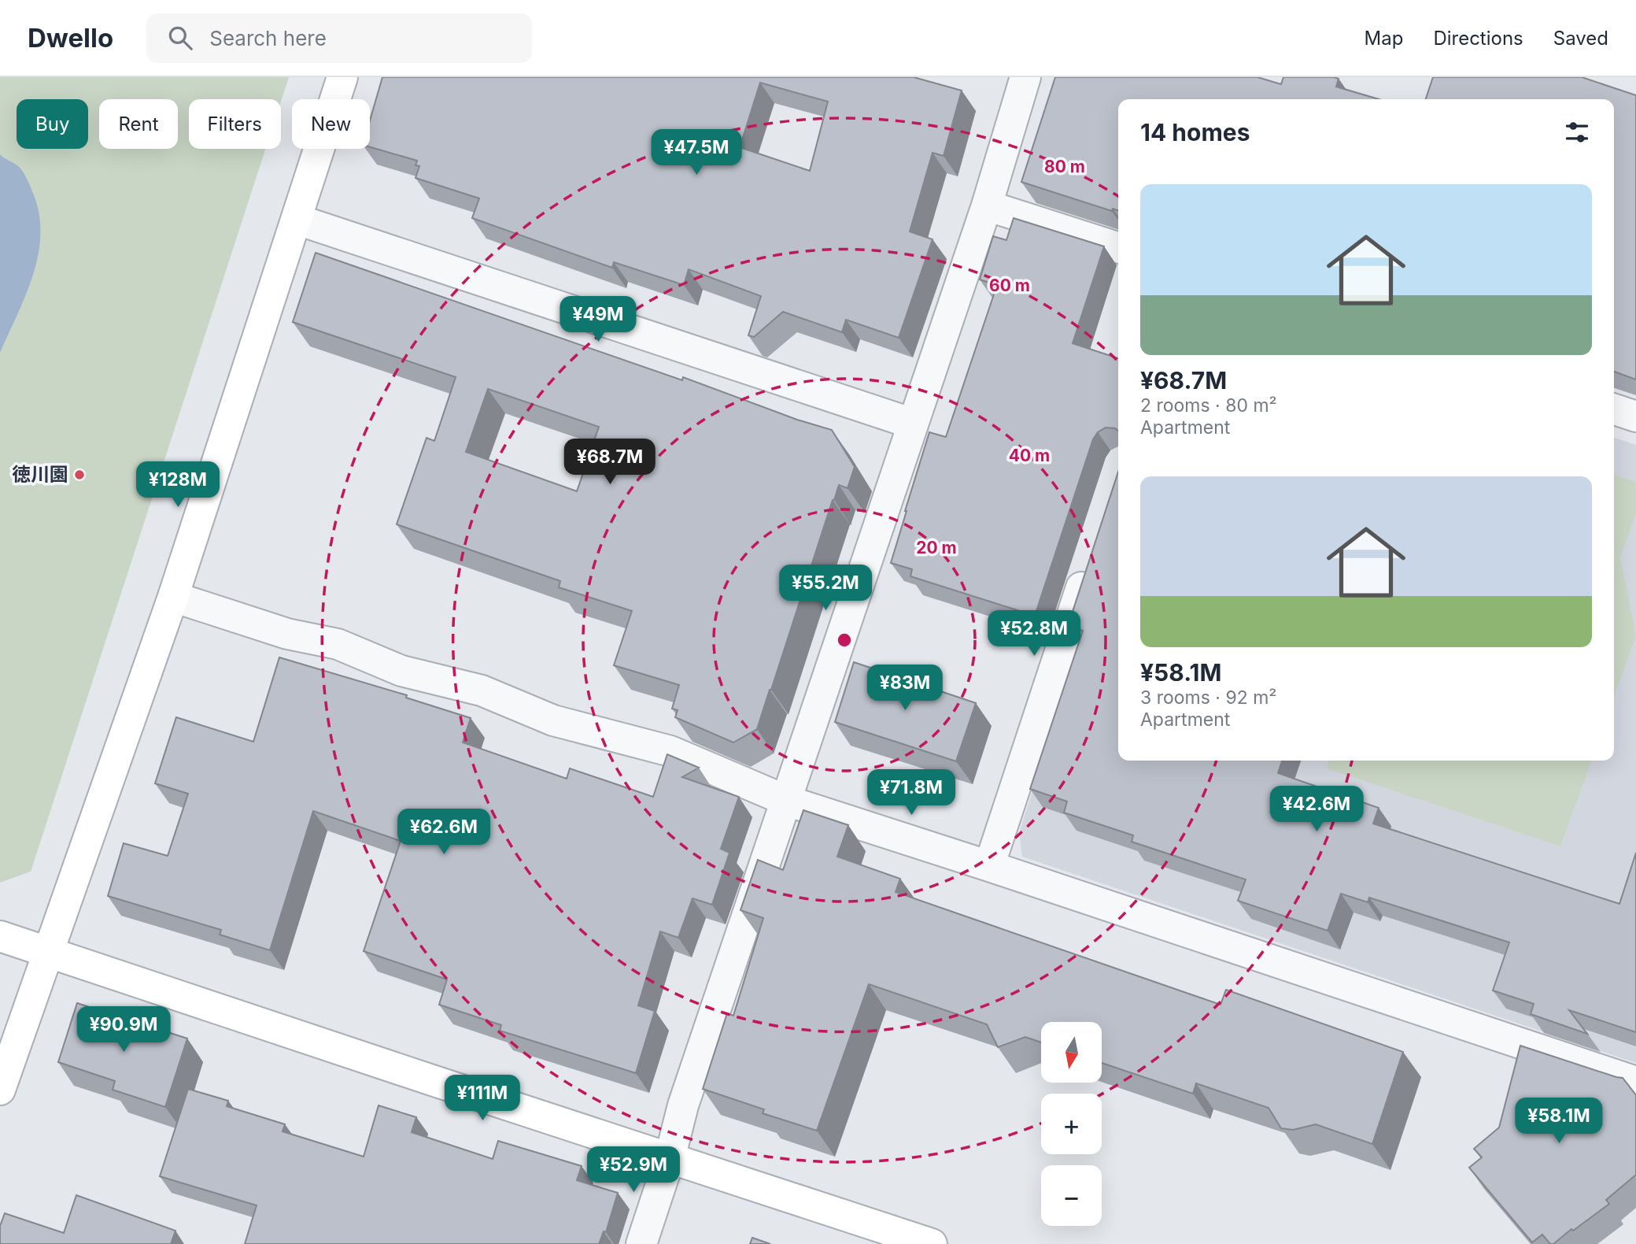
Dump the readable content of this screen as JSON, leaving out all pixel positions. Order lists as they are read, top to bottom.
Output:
{
  "places": ["徳川園"],
  "north": "bottom",
  "page": {
    "header": "Dwello",
    "search": "Search here",
    "nav": ["Map", "Directions", "Saved"],
    "chip": [
      "Buy",
      "Rent",
      "Filters",
      "New"
    ],
    "heading": "14 homes",
    "price": [
      "¥47.5M",
      "¥49M",
      "¥68.7M",
      "¥128M",
      "¥55.2M",
      "¥52.8M",
      "¥83M",
      "¥71.8M",
      "¥42.6M",
      "¥62.6M",
      "¥90.9M",
      "¥111M",
      "¥58.1M",
      "¥52.9M"
    ],
    "list": [
      {
        "name": "¥68.7M",
        "note": "2 rooms · 80 m² · Apartment"
      },
      {
        "name": "¥58.1M",
        "note": "3 rooms · 92 m² · Apartment"
      }
    ],
    "map_buttons": ["+", "−"]
  },
  "rings": [
    "80 m",
    "60 m",
    "40 m",
    "20 m"
  ]
}
